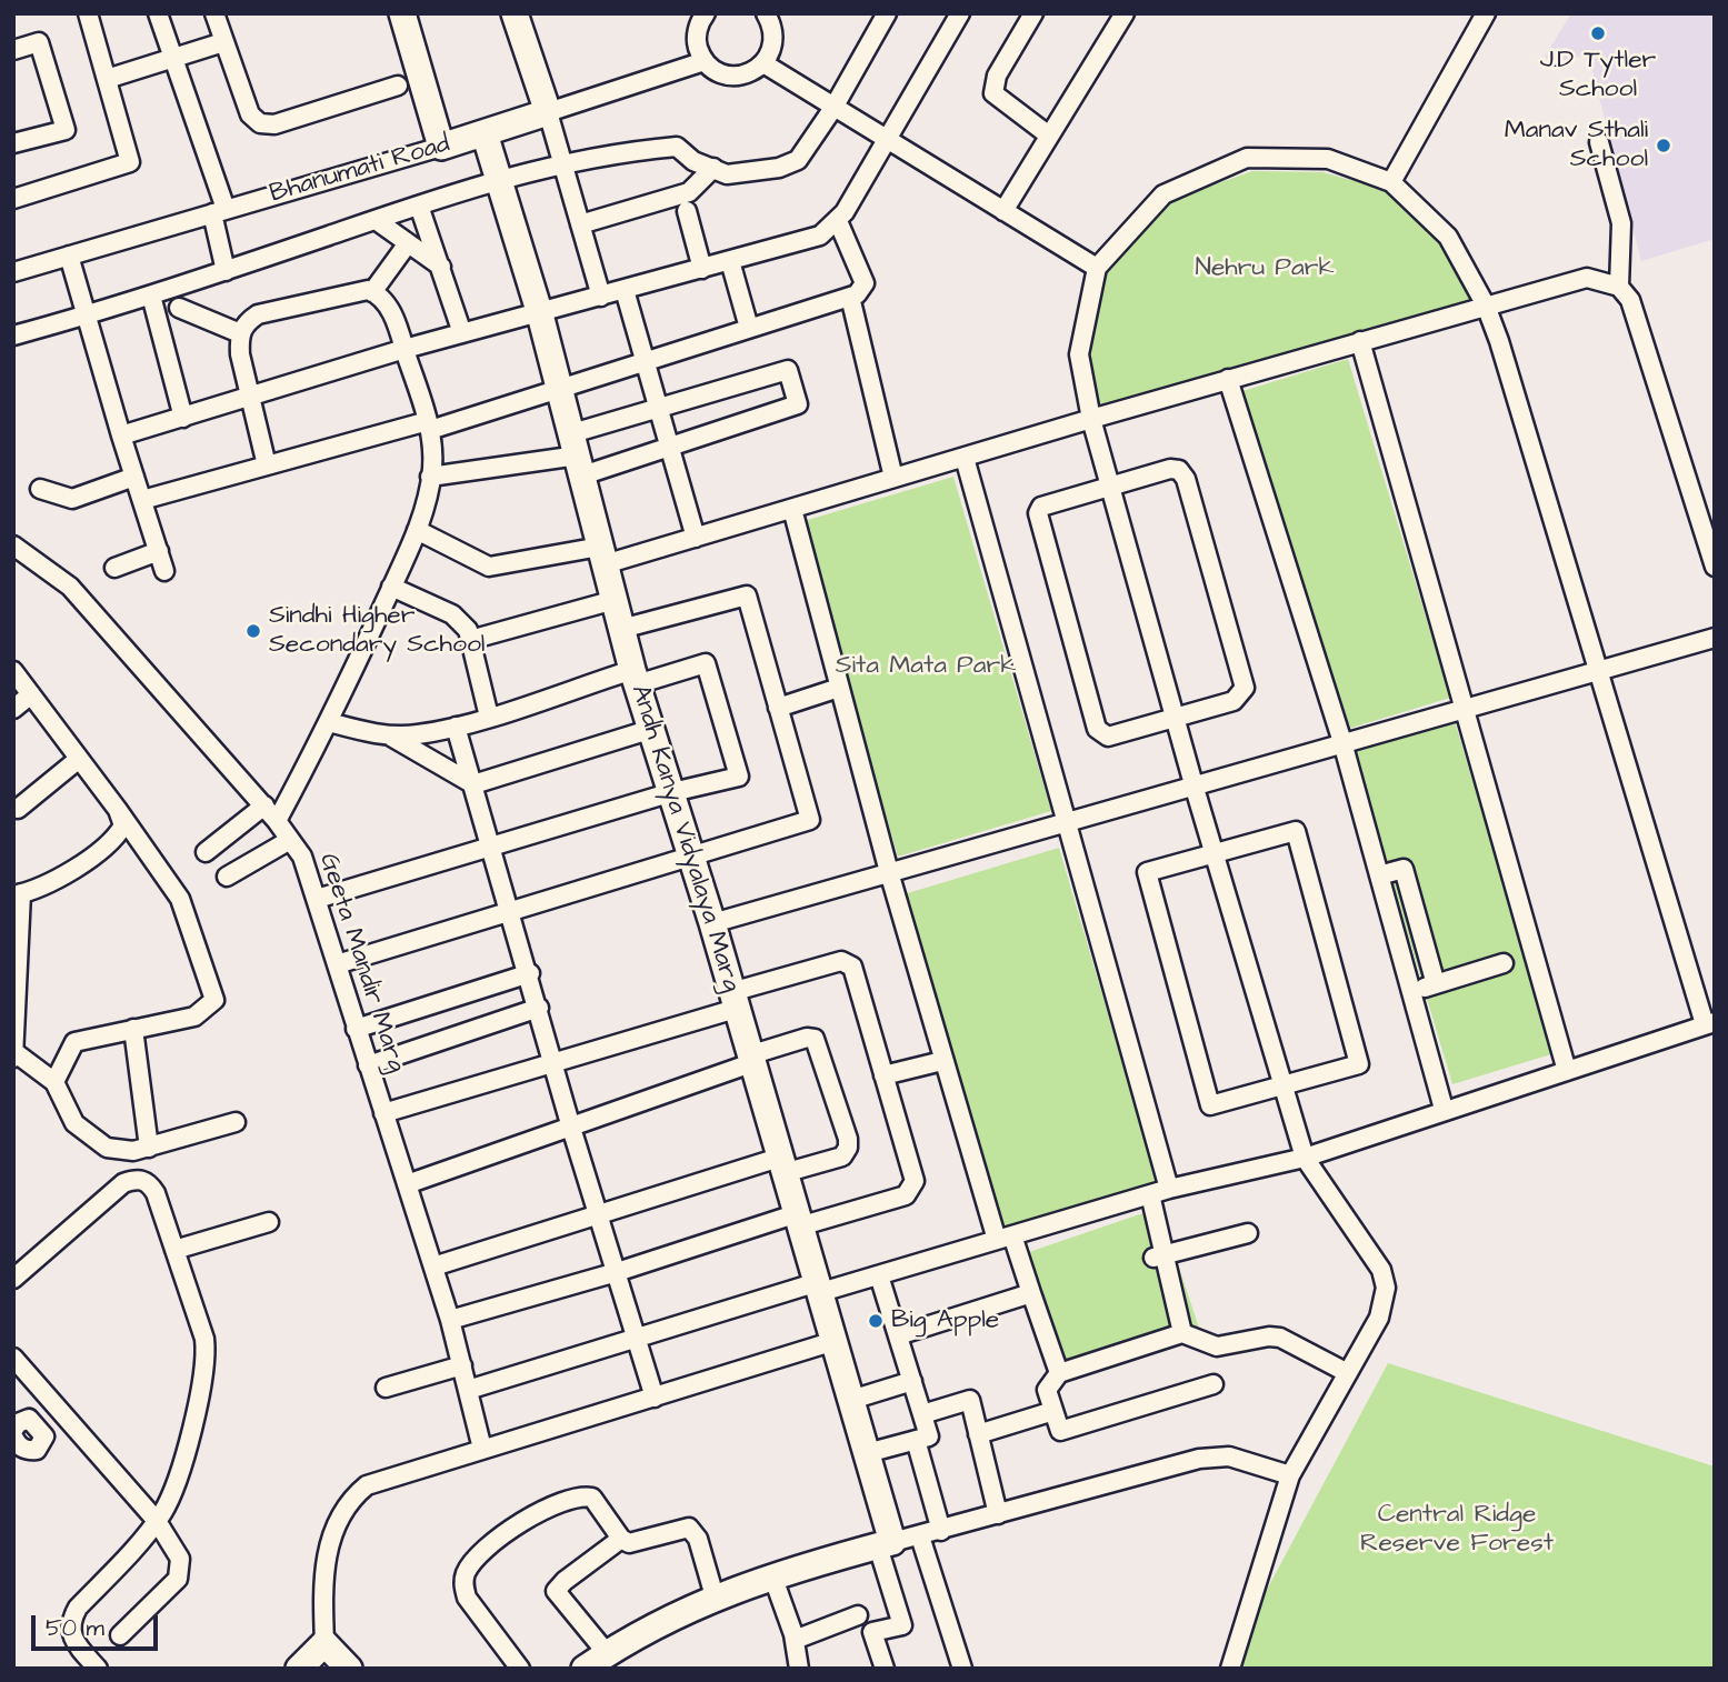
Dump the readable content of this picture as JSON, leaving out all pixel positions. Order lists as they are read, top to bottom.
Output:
{
  "streets": {
    "street": ["Bhanumati Road", "Andh Kanya Vidyalaya Marg", "Geeta Mandir Marg"]
  },
  "crossings": [
    ["Bhanumati Road", "Andh Kanya Vidyalaya Marg"]
  ],
  "parks": ["Nehru Park", "Sita Mata Park", "Central Ridge Reserve Forest"],
  "places": [
    "J.D Tytler School",
    "Manav Sthali School",
    "Sindhi Higher Secondary School",
    "Big Apple"
  ],
  "scale_bar": "50 m"
}
